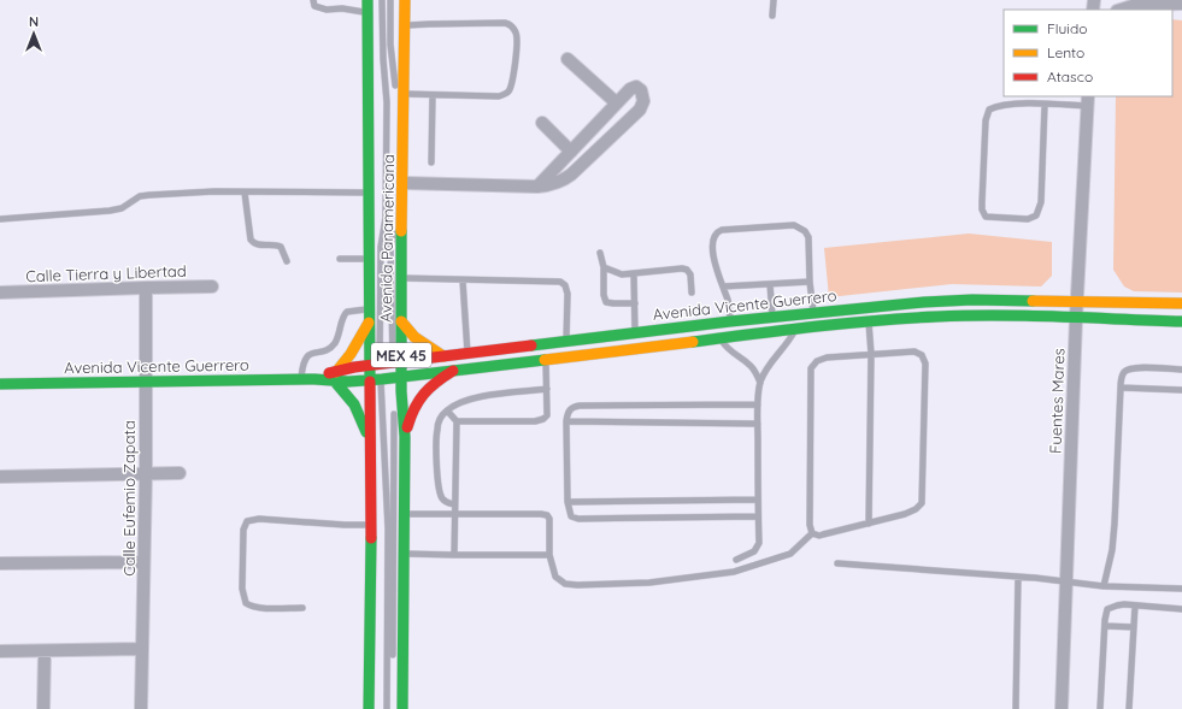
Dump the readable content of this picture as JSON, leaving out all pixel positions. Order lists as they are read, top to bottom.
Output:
{
  "streets": {
    "main road": ["Avenida Panamericana", "Avenida Vicente Guerrero", "MEX 45"],
    "street": ["Calle Tierra y Libertad", "Fuentes Mares", "Calle Eufemio Zapata"]
  },
  "crossings": [
    ["Avenida Panamericana", "Avenida Vicente Guerrero"],
    ["Calle Tierra y Libertad", "Calle Eufemio Zapata"],
    ["Avenida Vicente Guerrero", "Fuentes Mares"],
    ["Avenida Vicente Guerrero", "Calle Eufemio Zapata"]
  ],
  "legend": ["Fluido", "Lento", "Atasco"],
  "north": "top"
}
